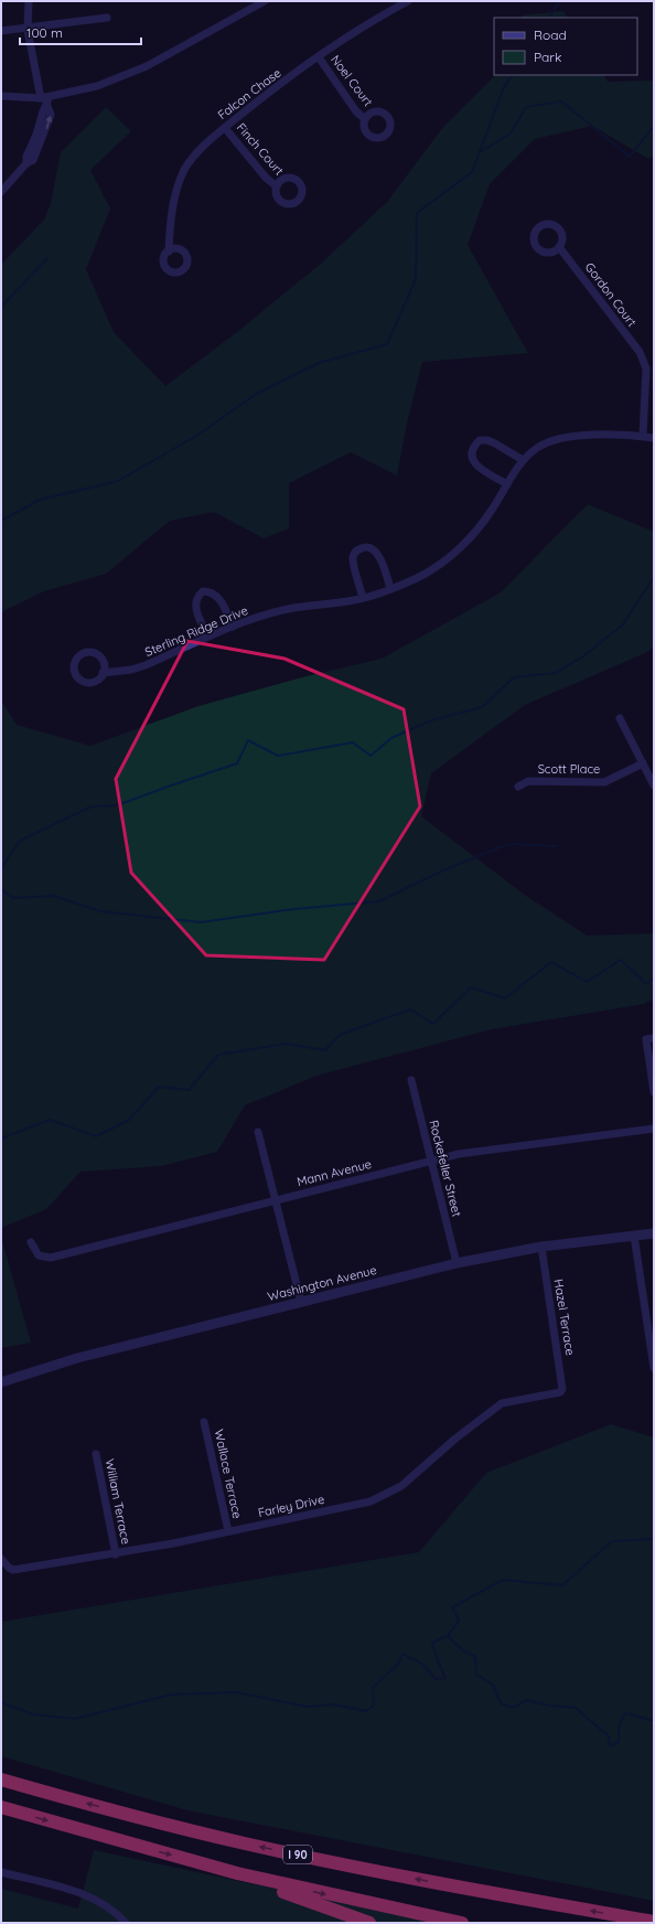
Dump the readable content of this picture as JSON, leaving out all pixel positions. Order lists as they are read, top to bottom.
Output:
{
  "streets": {
    "highway": ["I 90"],
    "street": [
      "Noel Court",
      "Falcon Chase",
      "Finch Court",
      "Gordon Court",
      "Sterling Ridge Drive",
      "Scott Place",
      "Rockefeller Street",
      "Mann Avenue",
      "Washington Avenue",
      "Hazel Terrace",
      "Wallace Terrace",
      "William Terrace",
      "Farley Drive"
    ]
  },
  "crossings": [
    ["Noel Court", "Falcon Chase"],
    ["Falcon Chase", "Finch Court"],
    ["Gordon Court", "Sterling Ridge Drive"],
    ["Rockefeller Street", "Mann Avenue"],
    ["Rockefeller Street", "Washington Avenue"],
    ["Washington Avenue", "Hazel Terrace"],
    ["Hazel Terrace", "Farley Drive"],
    ["Wallace Terrace", "Farley Drive"],
    ["William Terrace", "Farley Drive"]
  ],
  "legend": ["Road", "Park"],
  "scale_bar": "100 m"
}
